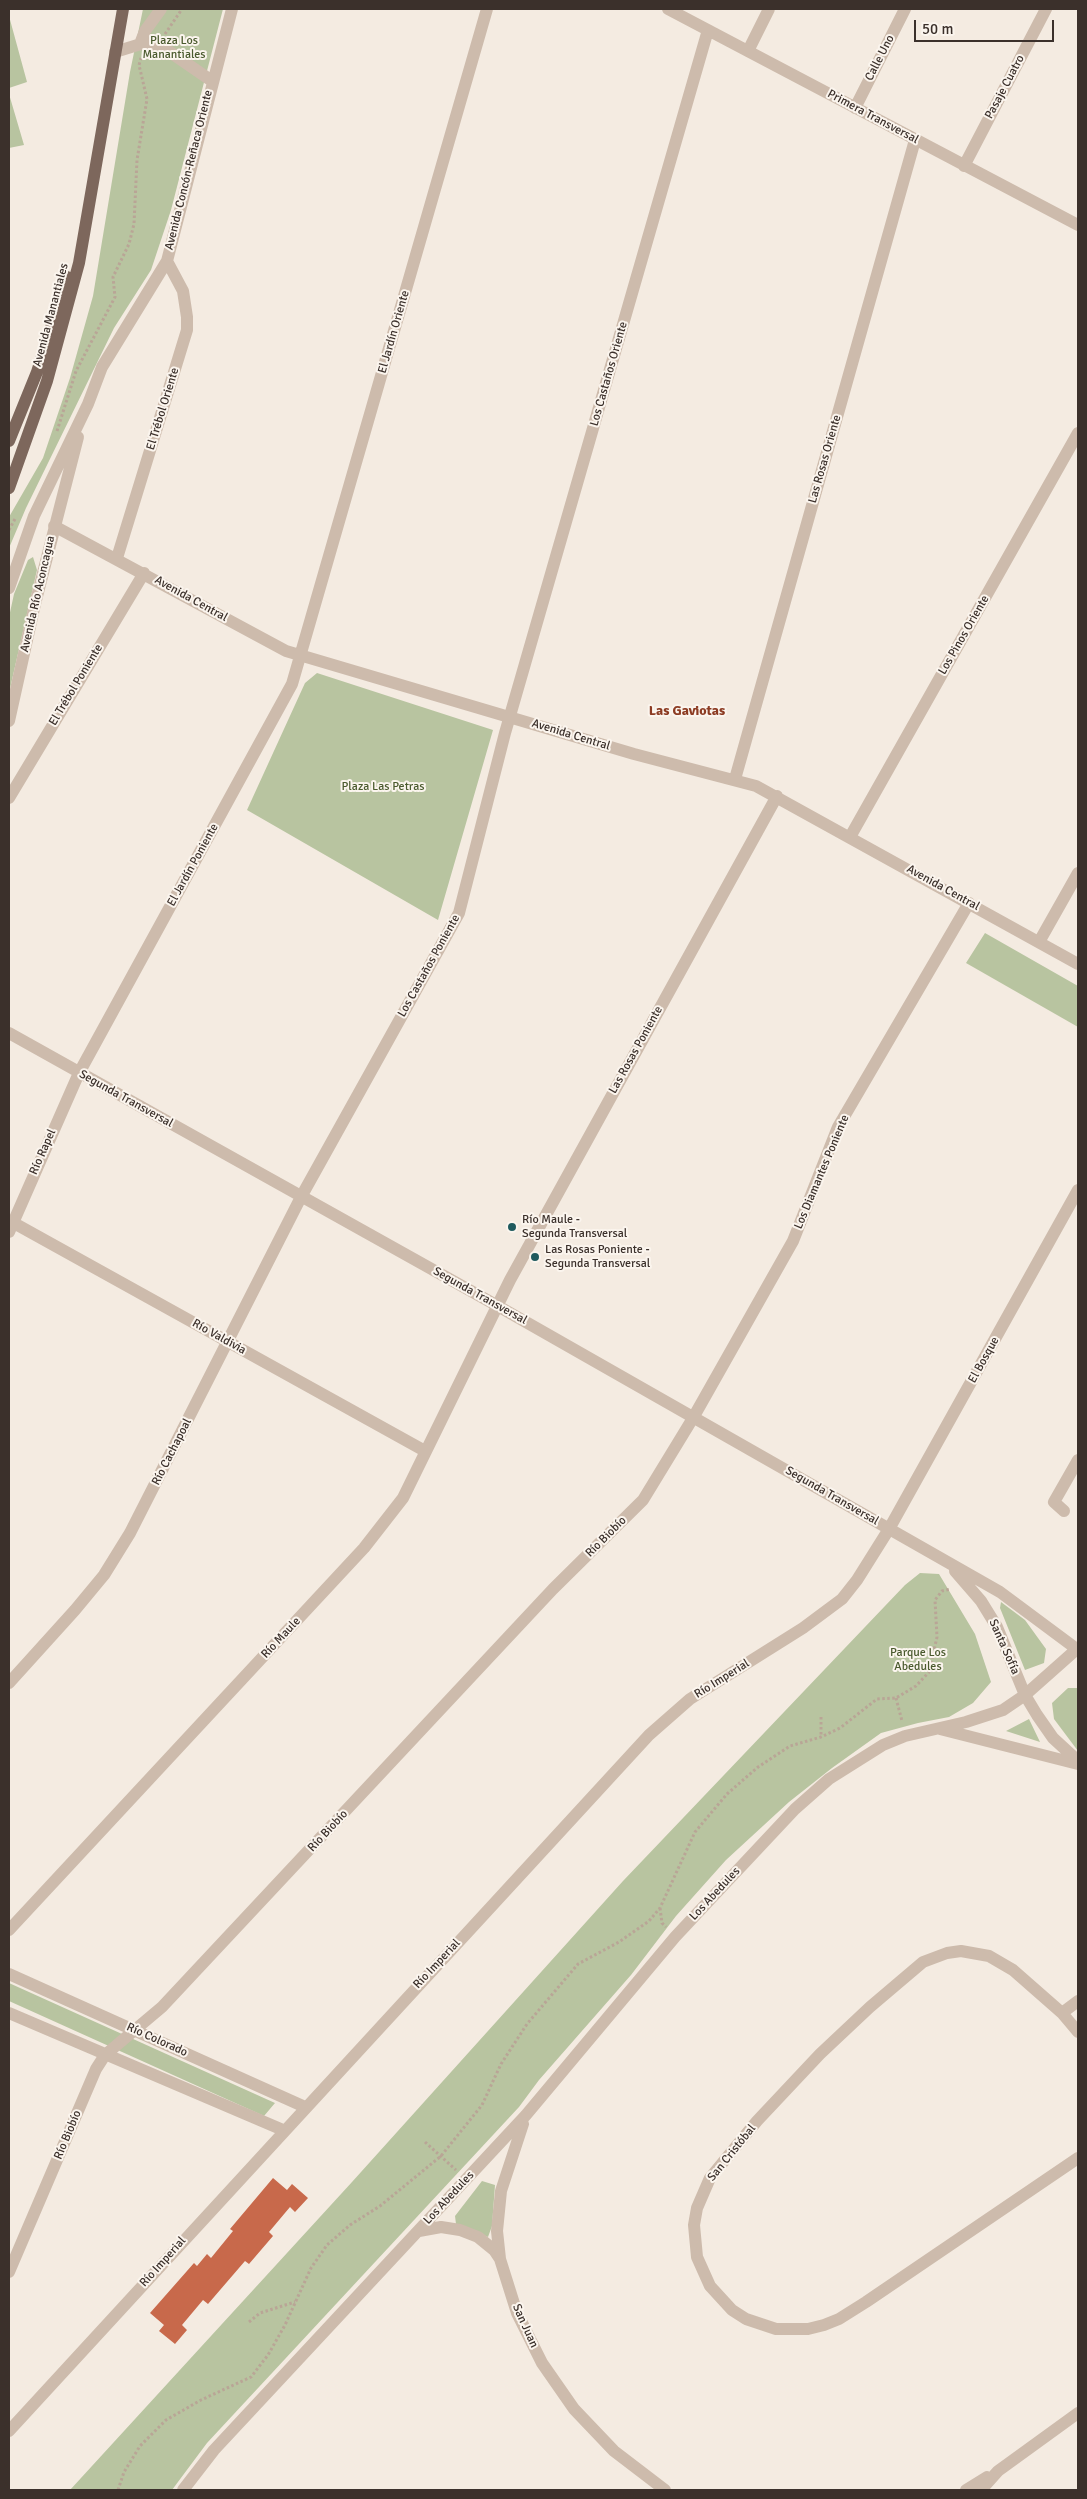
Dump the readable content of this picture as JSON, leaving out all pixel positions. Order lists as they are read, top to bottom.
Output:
{
  "streets": {
    "main road": ["Avenida Manantiales"],
    "street": [
      "Calle Uno",
      "Pasaje Cuatro",
      "Primera Transversal",
      "Avenida Concón-Reñaca Oriente",
      "El Jardín Oriente",
      "Los Castaños Oriente",
      "El Trébol Oriente",
      "Las Rosas Oriente",
      "Avenida Río Aconcagua",
      "Avenida Central",
      "Los Pinos Oriente",
      "El Trébol Poniente",
      "El Jardín Poniente",
      "Los Castaños Poniente",
      "Las Rosas Poniente",
      "Segunda Transversal",
      "Río Rapel",
      "Los Diamantes Poniente",
      "Río Valdivia",
      "El Bosque",
      "Río Cachapoal",
      "Río Biobío",
      "Río Maule",
      "Santa Sofía",
      "Río Imperial",
      "Los Abedules",
      "Río Colorado",
      "San Cristóbal",
      "San Juan"
    ]
  },
  "crossings": [
    ["Calle Uno", "Primera Transversal"],
    ["Pasaje Cuatro", "Primera Transversal"],
    ["Primera Transversal", "Los Castaños Oriente"],
    ["Primera Transversal", "Las Rosas Oriente"],
    ["Avenida Concón-Reñaca Oriente", "El Trébol Oriente"],
    ["Avenida Concón-Reñaca Oriente", "Avenida Río Aconcagua"],
    ["Avenida Concón-Reñaca Oriente", "Avenida Central"],
    ["El Jardín Oriente", "Avenida Central"],
    ["El Jardín Oriente", "El Jardín Poniente"],
    ["Los Castaños Oriente", "Avenida Central"],
    ["Los Castaños Oriente", "Los Castaños Poniente"],
    ["El Trébol Oriente", "Avenida Central"],
    ["Las Rosas Oriente", "Avenida Central"],
    ["Avenida Río Aconcagua", "Avenida Central"],
    ["Avenida Central", "Los Pinos Oriente"],
    ["Avenida Central", "El Trébol Poniente"],
    ["Avenida Central", "El Jardín Poniente"],
    ["Avenida Central", "Los Castaños Poniente"],
    ["Avenida Central", "Las Rosas Poniente"],
    ["Avenida Central", "Los Diamantes Poniente"],
    ["El Jardín Poniente", "Segunda Transversal"],
    ["El Jardín Poniente", "Río Rapel"],
    ["Los Castaños Poniente", "Segunda Transversal"],
    ["Los Castaños Poniente", "Río Cachapoal"],
    ["Las Rosas Poniente", "Segunda Transversal"],
    ["Las Rosas Poniente", "Río Maule"],
    ["Segunda Transversal", "Río Rapel"],
    ["Segunda Transversal", "Los Diamantes Poniente"],
    ["Segunda Transversal", "El Bosque"],
    ["Segunda Transversal", "Río Cachapoal"],
    ["Segunda Transversal", "Río Biobío"],
    ["Segunda Transversal", "Río Maule"],
    ["Segunda Transversal", "Santa Sofía"],
    ["Segunda Transversal", "Río Imperial"],
    ["Río Rapel", "Río Valdivia"],
    ["Los Diamantes Poniente", "Río Biobío"],
    ["Río Valdivia", "Río Cachapoal"],
    ["Río Valdivia", "Río Maule"],
    ["El Bosque", "Río Imperial"],
    ["Río Biobío", "Río Colorado"],
    ["Santa Sofía", "Los Abedules"],
    ["Río Imperial", "Río Colorado"],
    ["Los Abedules", "San Juan"]
  ],
  "districts": ["Las Gaviotas"],
  "parks": ["Plaza Los Manantiales", "Plaza Las Petras", "Parque Los Abedules"],
  "places": ["Río Maule - Segunda Transversal", "Las Rosas Poniente - Segunda Transversal"],
  "scale_bar": "50 m"
}
